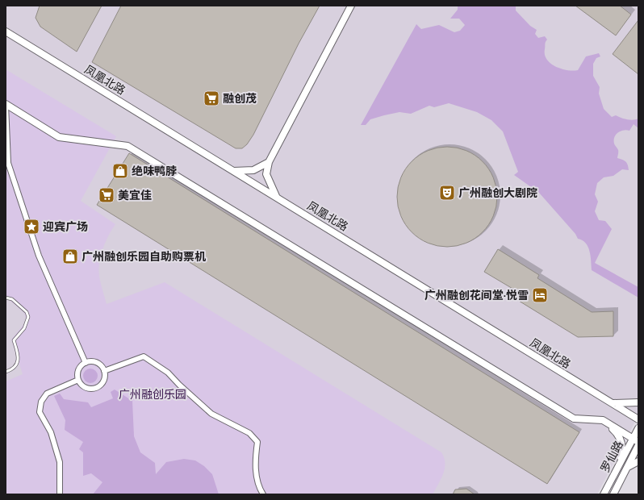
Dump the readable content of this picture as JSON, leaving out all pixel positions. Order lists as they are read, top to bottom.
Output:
{
  "streets": {
    "main road": ["凤凰北路", "罗仙路"]
  },
  "parks": ["广州融创乐园"],
  "places": {
    "supermarket": ["融创茂", "美宜佳"],
    "shop": ["绝味鸭脖", "广州融创乐园自助购票机"],
    "theatre": ["广州融创大剧院"],
    "place": ["迎宾广场"],
    "hotel": ["广州融创花间堂·悦雪"]
  }
}
